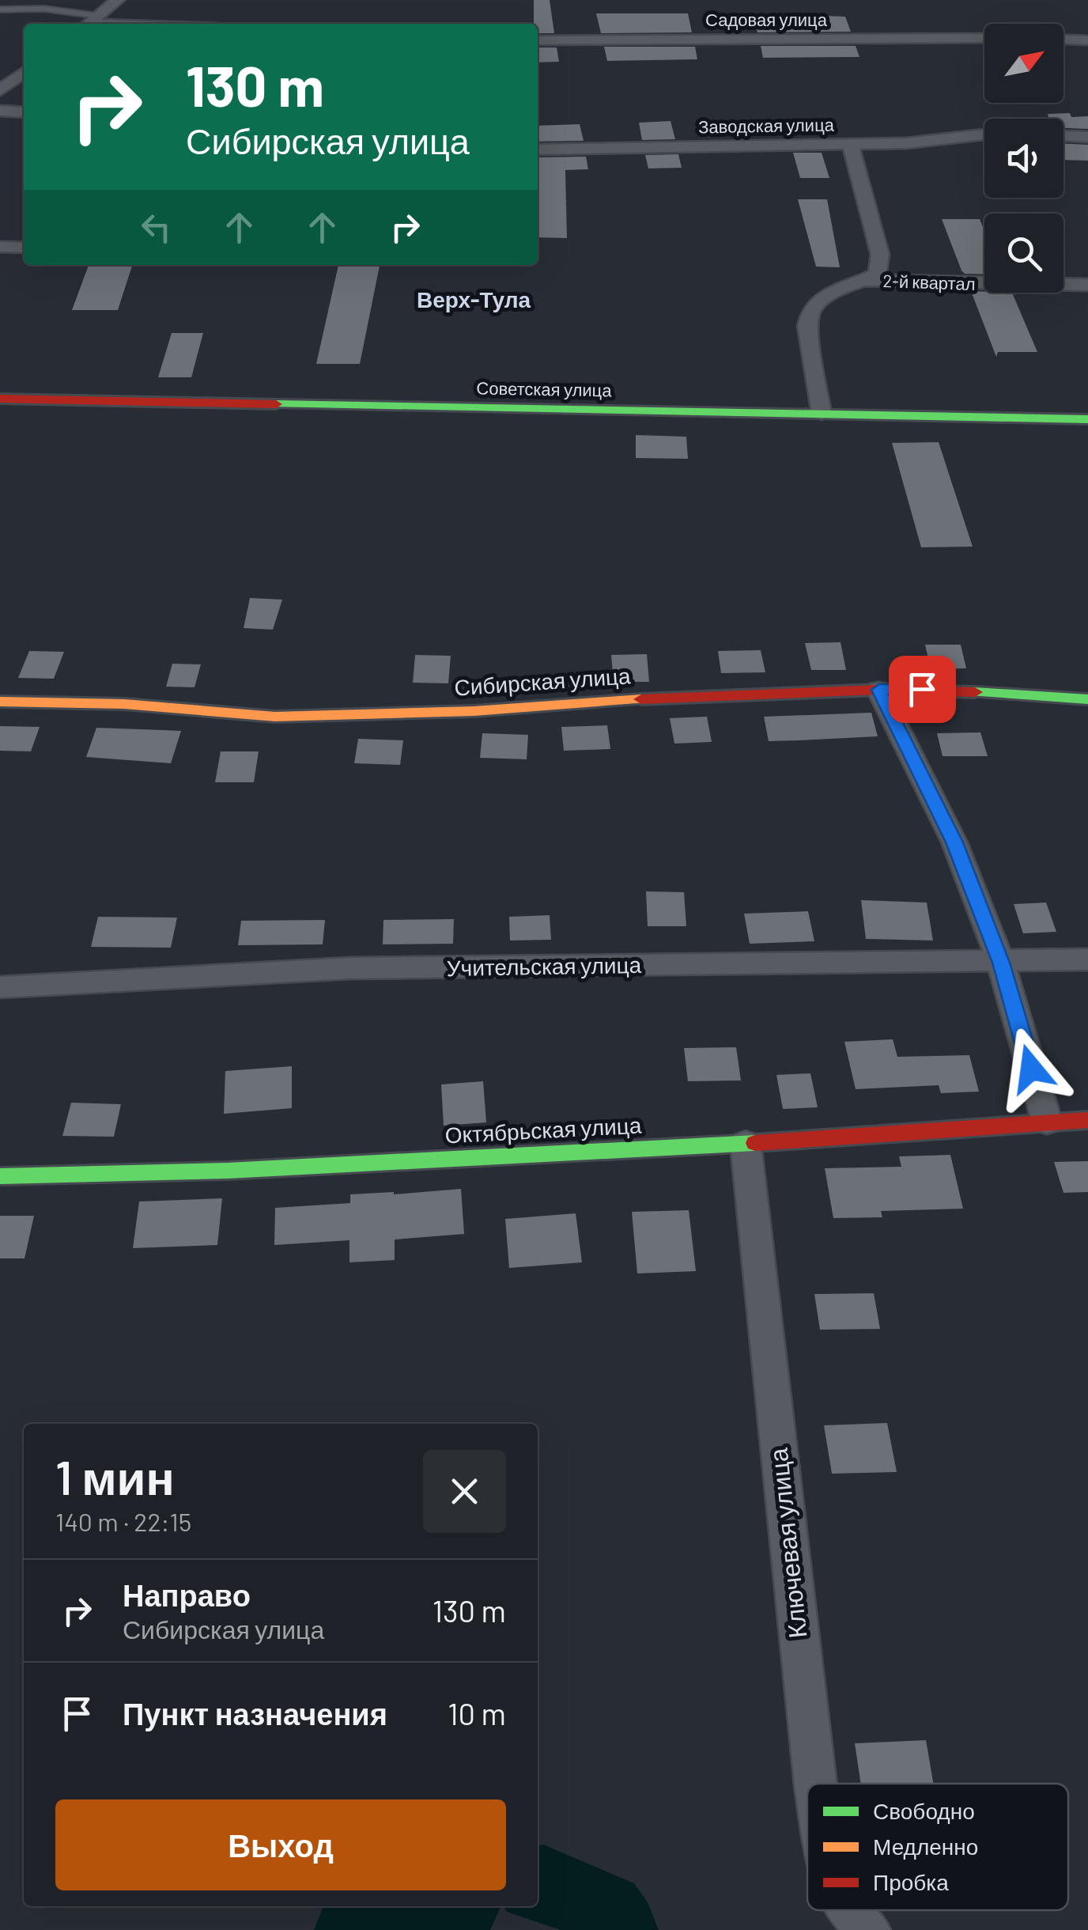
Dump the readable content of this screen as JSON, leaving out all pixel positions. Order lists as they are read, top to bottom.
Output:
{
  "streets": {
    "street": [
      "Садовая улица",
      "Заводская улица",
      "2-й квартал",
      "Советская улица",
      "Сибирская улица",
      "Учительская улица",
      "Октябрьская улица",
      "Ключевая улица"
    ]
  },
  "crossings": [
    ["Октябрьская улица", "Ключевая улица"]
  ],
  "districts": ["Верх-Тула"],
  "legend": ["Свободно", "Медленно", "Пробка"],
  "north": "top right",
  "page": {
    "turn": ["130 m", "Сибирская улица"],
    "heading": ["1 мин", "140 m · 22:15"],
    "list": [
      {
        "name": "Направо",
        "note": "Сибирская улица",
        "value": "130 m"
      },
      {
        "name": "Пункт назначения",
        "value": "10 m"
      }
    ],
    "buttons": "Выход"
  }
}
